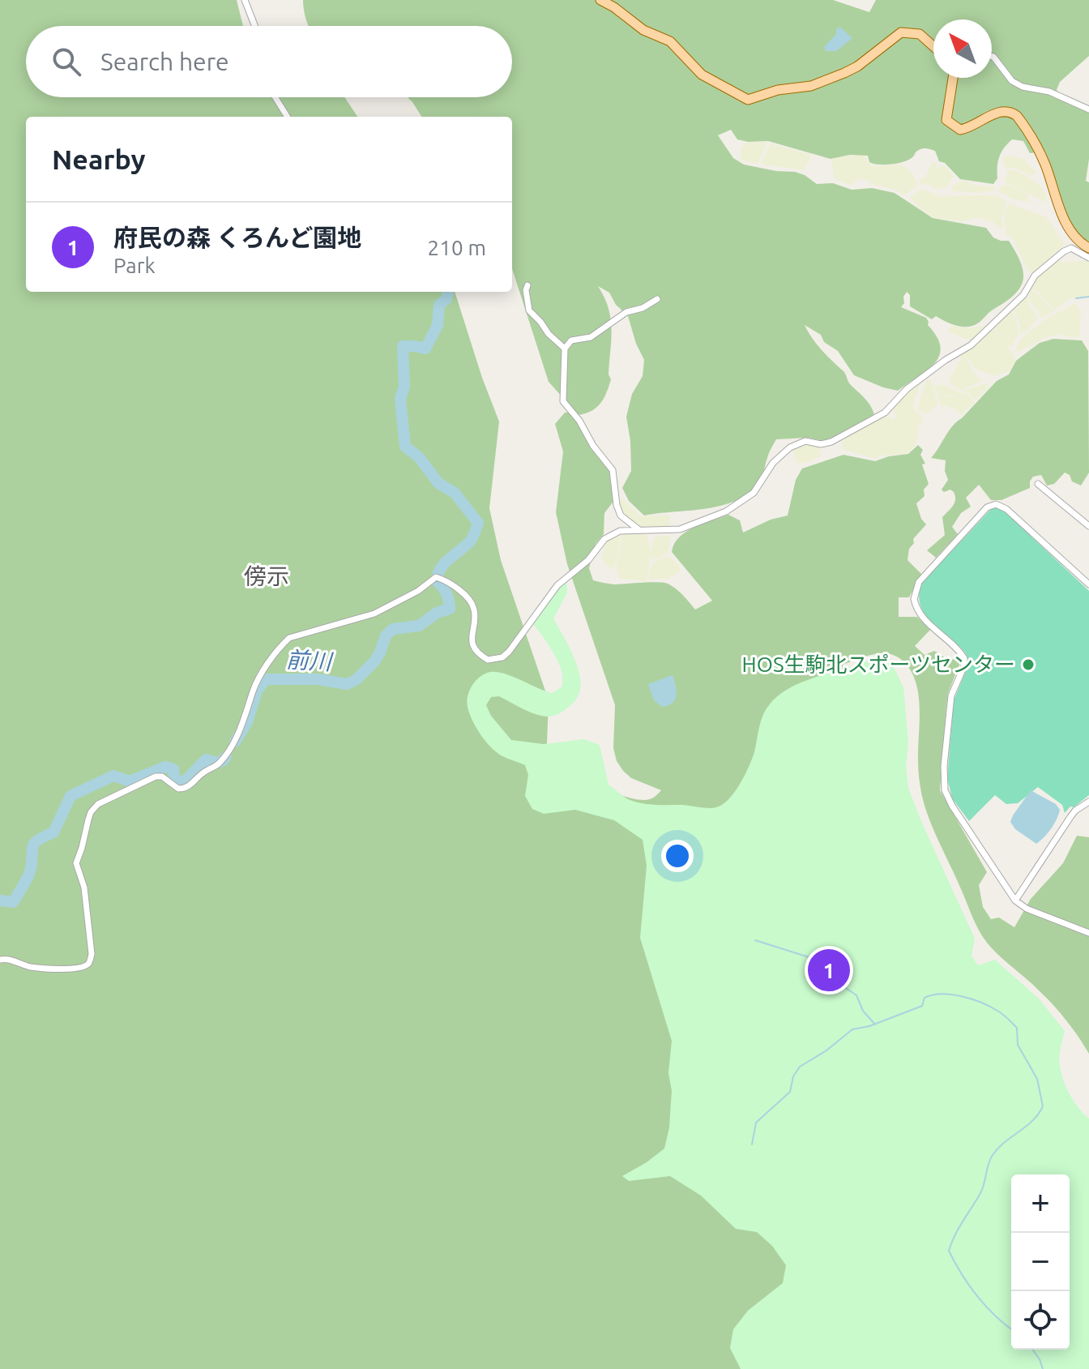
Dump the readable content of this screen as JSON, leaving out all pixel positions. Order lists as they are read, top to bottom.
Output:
{
  "districts": ["傍示"],
  "water": ["前川"],
  "places": ["HOS生駒北スポーツセンター"],
  "north": "top left",
  "page": {
    "search": "Search here",
    "heading": "Nearby",
    "list": [
      {
        "mark": "1",
        "name": "府民の森 くろんど園地",
        "note": "Park",
        "value": "210 m"
      }
    ],
    "pins": "1",
    "map_buttons": ["+", "−"]
  }
}
